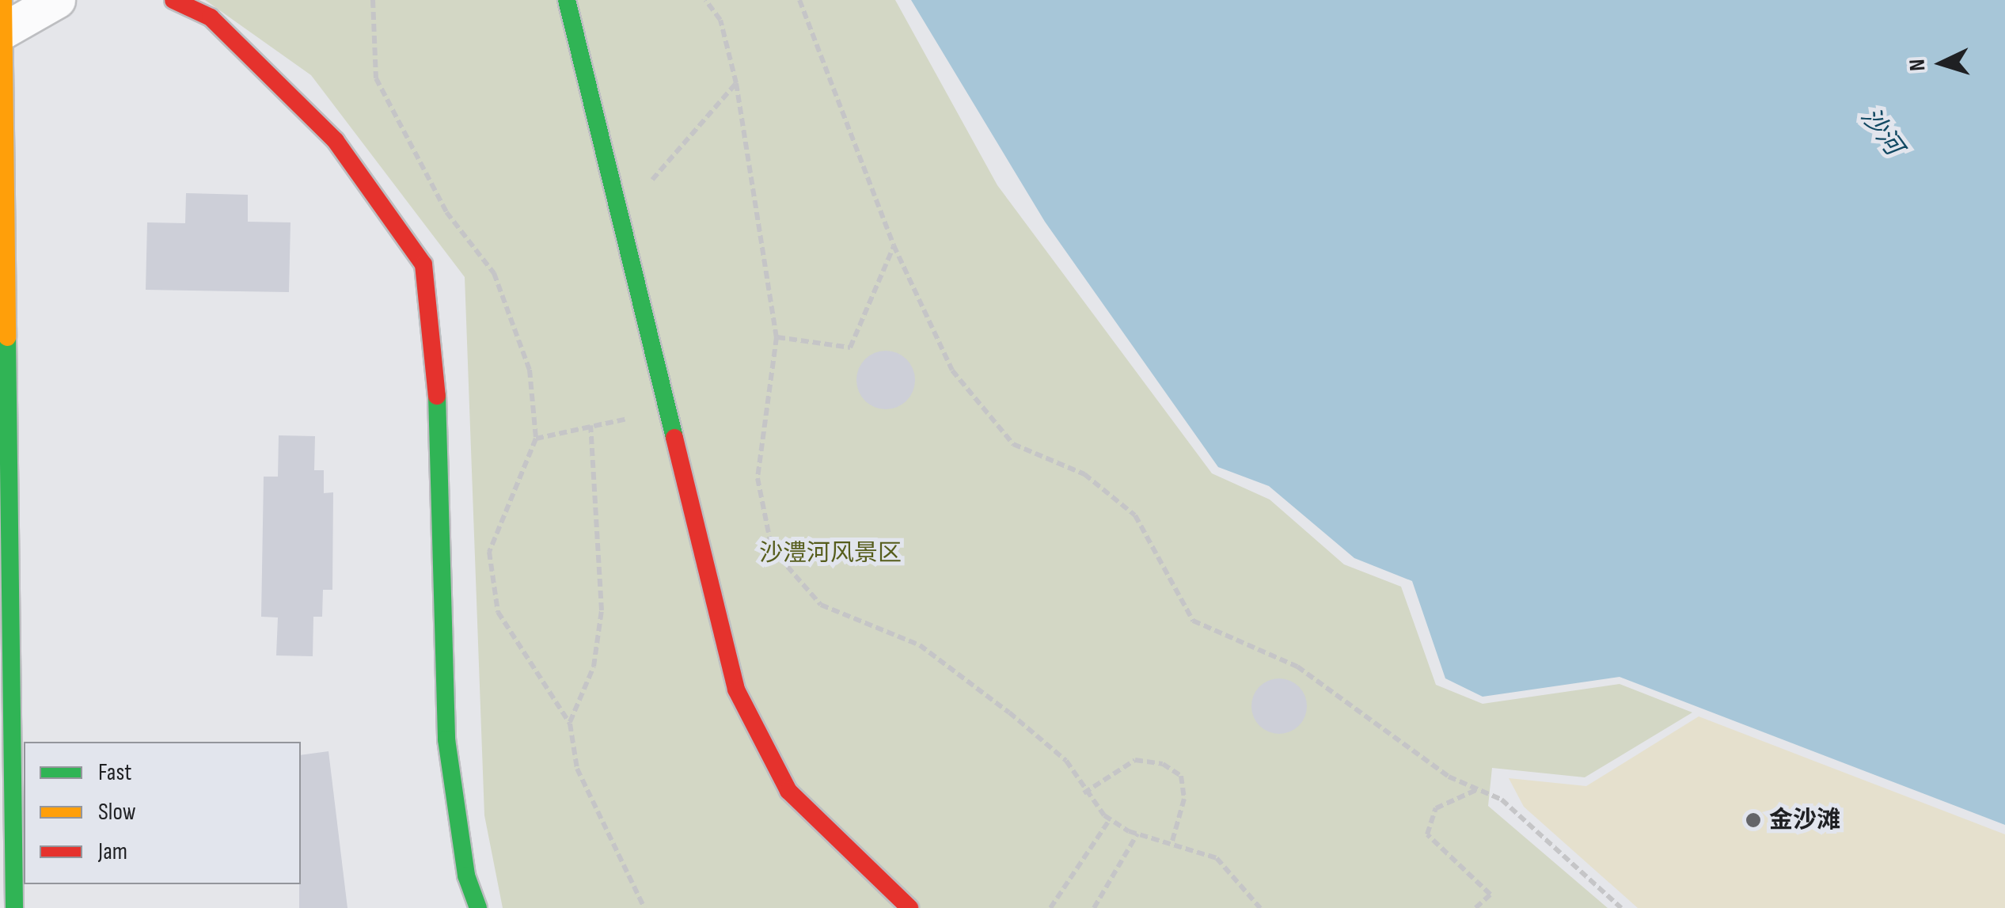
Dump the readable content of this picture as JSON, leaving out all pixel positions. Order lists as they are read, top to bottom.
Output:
{
  "water": ["沙河"],
  "parks": ["沙澧河风景区"],
  "places": ["金沙滩"],
  "legend": ["Fast", "Slow", "Jam"],
  "north": "left"
}
